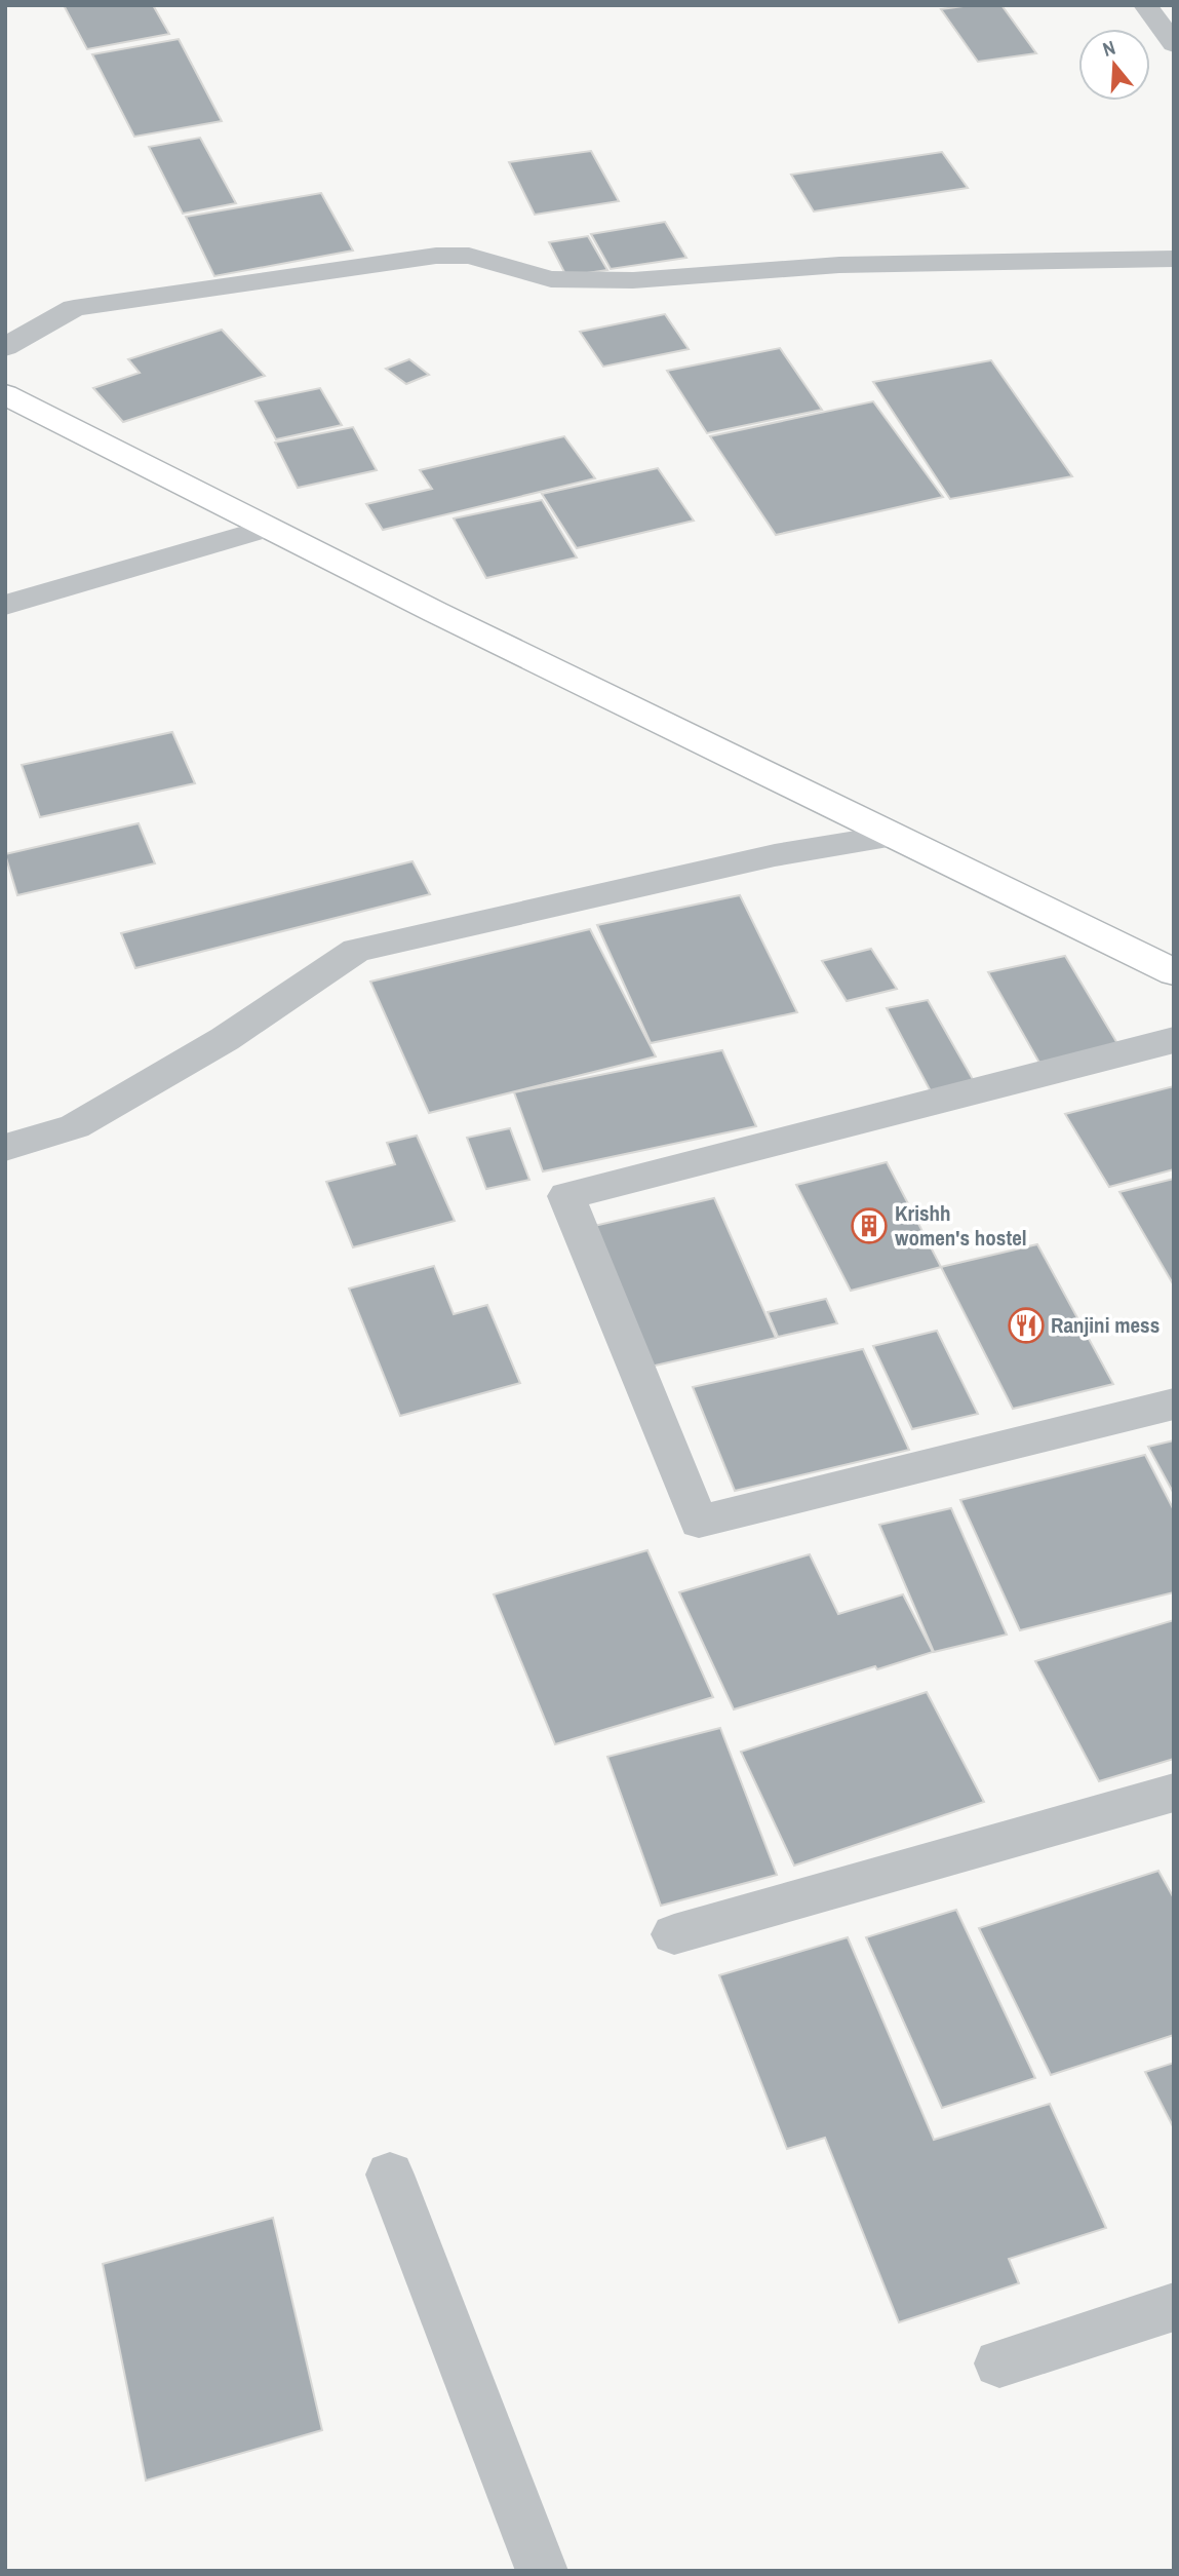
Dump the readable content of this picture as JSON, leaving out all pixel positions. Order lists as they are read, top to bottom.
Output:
{
  "places": {
    "building": ["Krishh women's hostel"],
    "restaurant": ["Ranjini mess"]
  },
  "north": "top"
}
